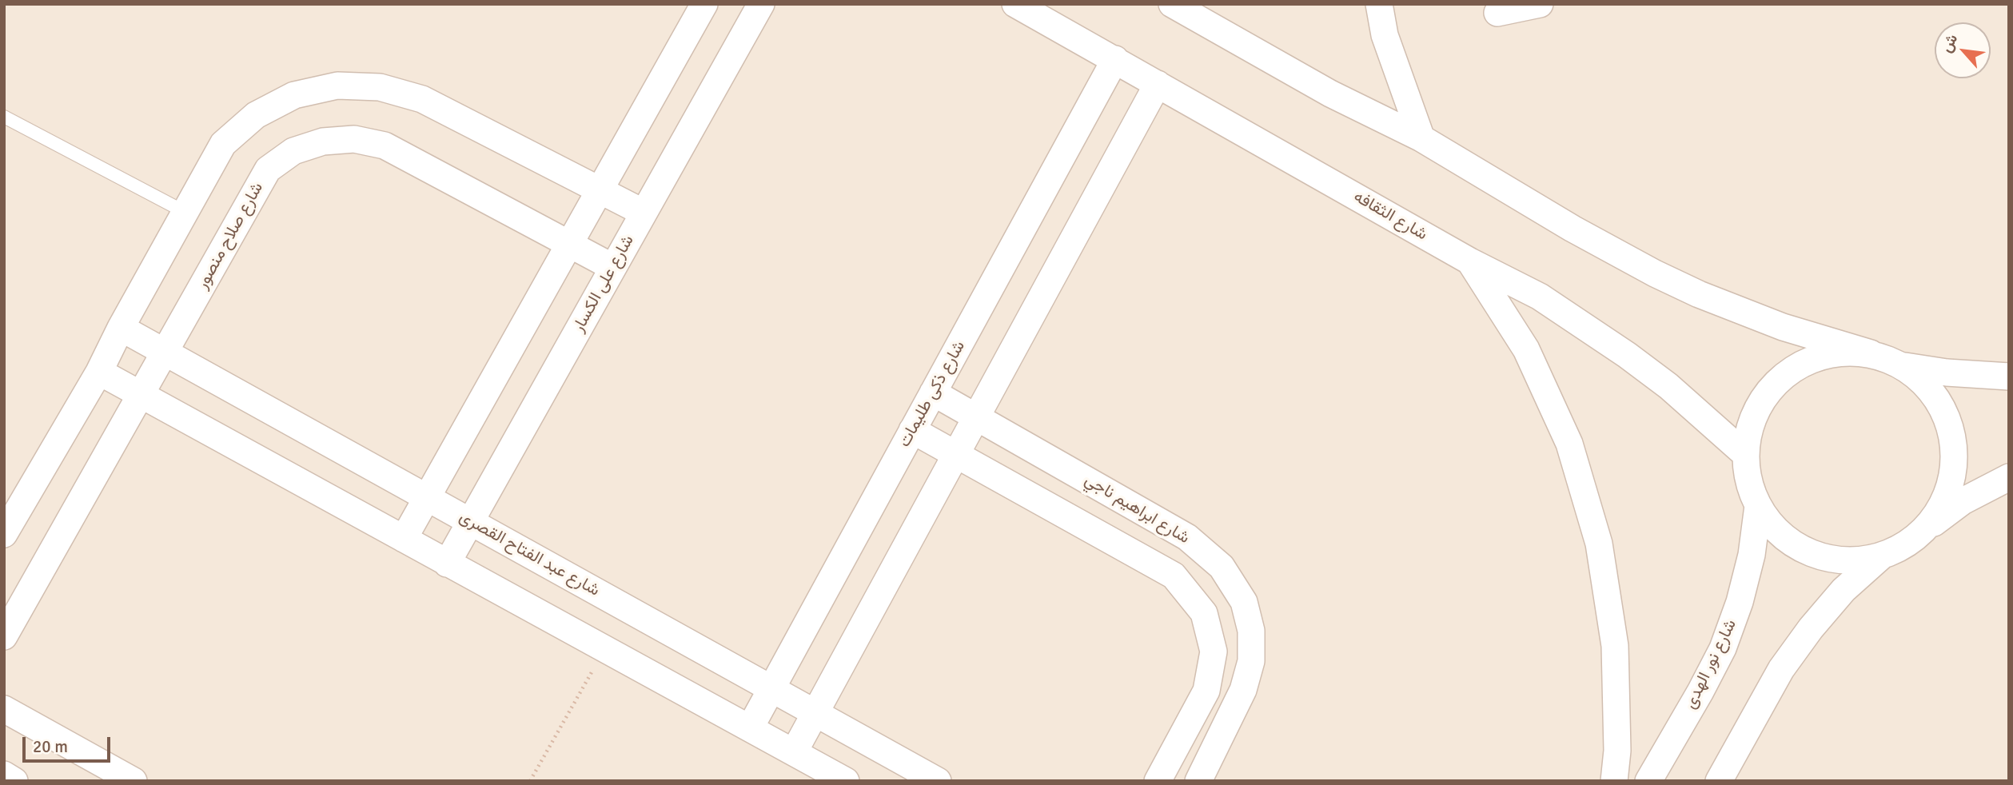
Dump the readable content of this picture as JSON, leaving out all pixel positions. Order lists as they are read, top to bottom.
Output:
{
  "streets": {
    "street": [
      "شارع الثقافه",
      "شارع صلاح منصور",
      "شارع على الكسار",
      "شارع ذكى طليمات",
      "شارع ابراهيم ناجي",
      "شارع عبد الفتاح القصرى",
      "شارع نور الهدى"
    ]
  },
  "crossings": [
    ["شارع الثقافه", "شارع ذكى طليمات"],
    ["شارع صلاح منصور", "شارع على الكسار"],
    ["شارع صلاح منصور", "شارع عبد الفتاح القصرى"],
    ["شارع على الكسار", "شارع عبد الفتاح القصرى"],
    ["شارع ذكى طليمات", "شارع ابراهيم ناجي"],
    ["شارع ذكى طليمات", "شارع عبد الفتاح القصرى"]
  ],
  "scale_bar": "20 m",
  "north": "top left"
}
